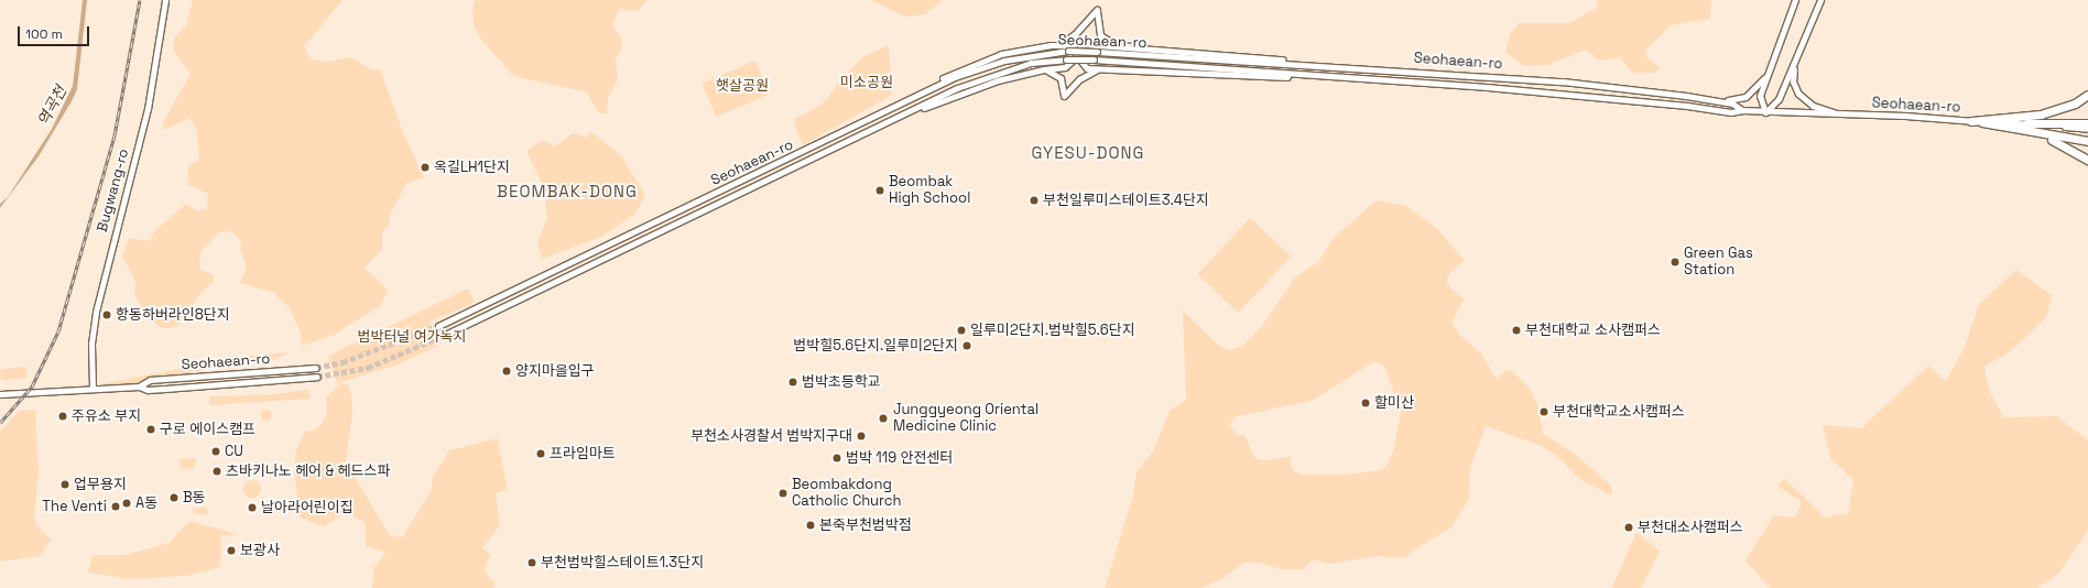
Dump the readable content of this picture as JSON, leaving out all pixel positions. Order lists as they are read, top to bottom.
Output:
{
  "streets": {
    "main road": ["Seohaean-ro", "Bugwang-ro"]
  },
  "crossings": [
    ["Seohaean-ro", "Bugwang-ro"]
  ],
  "districts": ["GYESU-DONG", "BEOMBAK-DONG"],
  "water": ["역곡천"],
  "parks": ["미소공원", "햇살공원", "범박터널 여가녹지"],
  "places": [
    "옥길LH1단지",
    "Beombak High School",
    "부천일루미스테이트3.4단지",
    "Green Gas Station",
    "항동하버라인8단지",
    "일루미2단지.범박힐5.6단지",
    "부천대학교 소사캠퍼스",
    "범박힐5.6단지.일루미2단지",
    "양지마을입구",
    "범박초등학교",
    "할미산",
    "부천대학교소사캠퍼스",
    "주유소 부지",
    "Junggyeong Oriental Medicine Clinic",
    "구로 에이스캠프",
    "부천소사경찰서 범박지구대",
    "CU",
    "프라임마트",
    "범박 119 안전센터",
    "츠바키나노 헤어 & 헤드스파",
    "업무용지",
    "Beombakdong Catholic Church",
    "B동",
    "A동",
    "The Venti",
    "날아라어린이집",
    "본죽부천범박점",
    "부천대소사캠퍼스",
    "보광사",
    "부천범박힐스테이트1.3단지"
  ],
  "scale_bar": "100 m"
}
